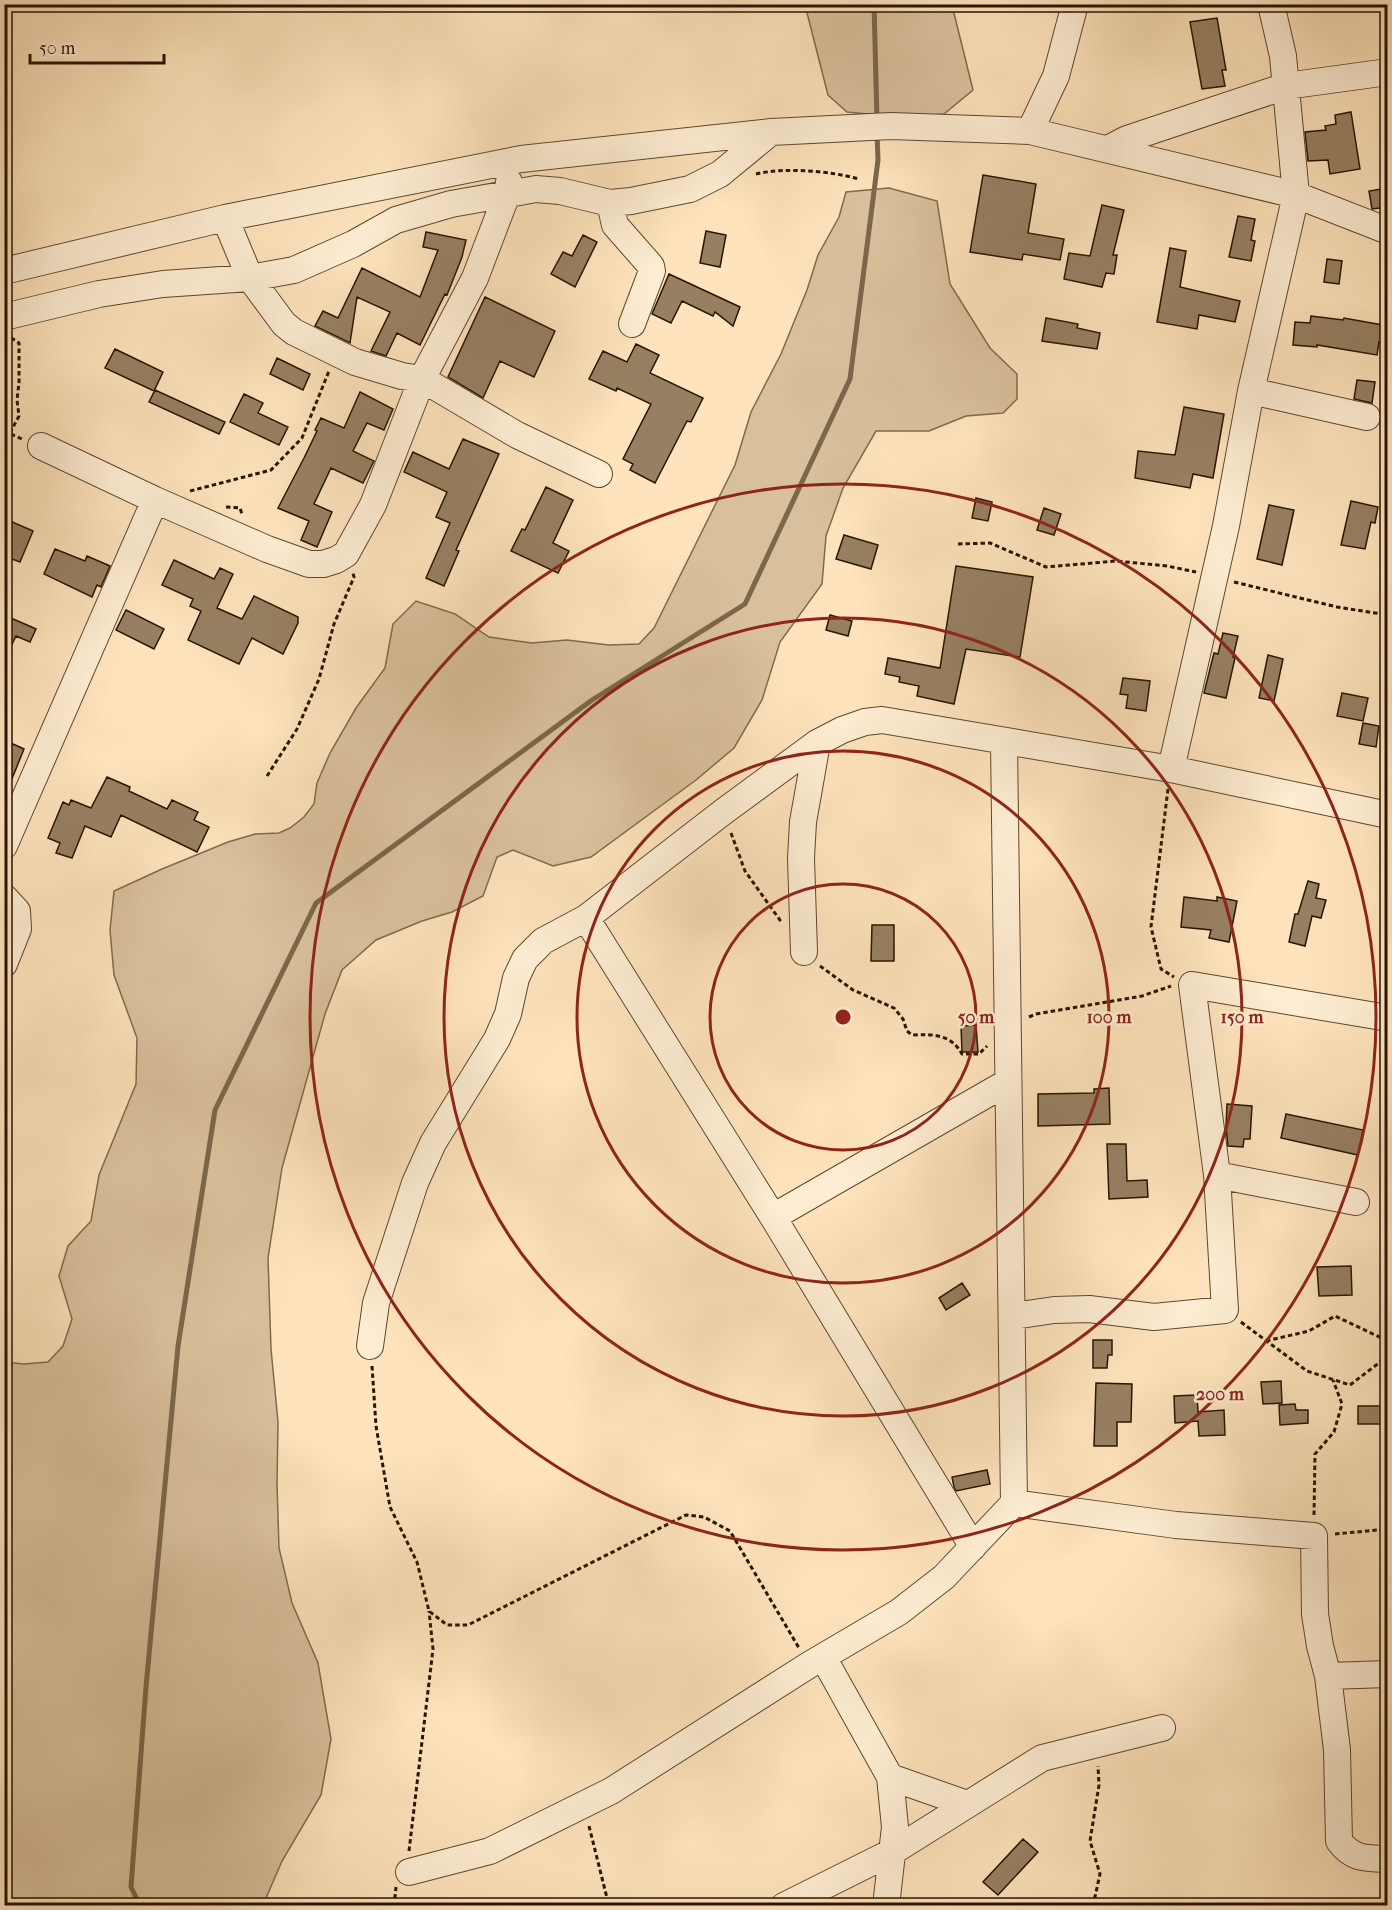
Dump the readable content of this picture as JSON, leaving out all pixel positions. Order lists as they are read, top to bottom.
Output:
{
  "scale_bar": "50 m",
  "rings": [
    "50 m",
    "100 m",
    "150 m",
    "200 m"
  ]
}
